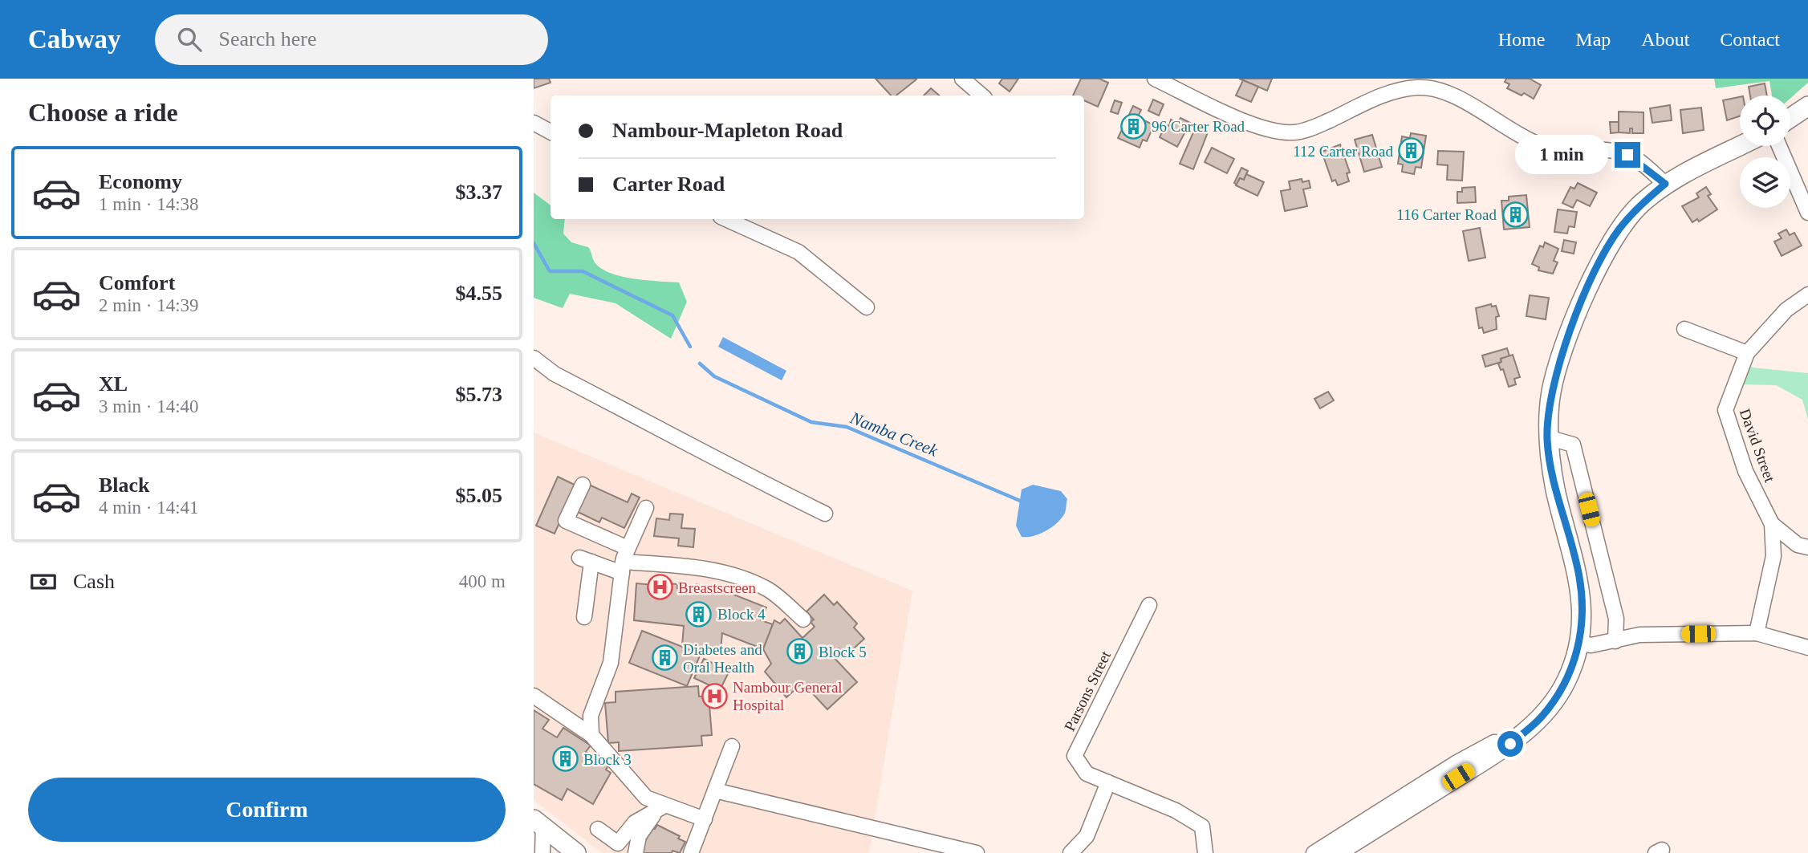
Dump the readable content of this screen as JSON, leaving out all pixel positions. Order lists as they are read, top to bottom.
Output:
{
  "streets": {
    "street": ["David Street", "Parsons Street"]
  },
  "water": ["Namba Creek"],
  "places": {
    "building": [
      "96 Carter Road",
      "112 Carter Road",
      "116 Carter Road",
      "Block 4",
      "Block 5",
      "Diabetes and Oral Health",
      "Block 3"
    ],
    "hospital": ["Breastscreen", "Nambour General Hospital"]
  },
  "page": {
    "header": "Cabway",
    "search": "Search here",
    "nav": [
      "Home",
      "Map",
      "About",
      "Contact"
    ],
    "heading": "Choose a ride",
    "banner": ["Nambour-Mapleton Road", "Carter Road"],
    "bubble": "1 min",
    "list": [
      {
        "name": "Economy",
        "note": "1 min · 14:38",
        "value": "$3.37"
      },
      {
        "name": "Comfort",
        "note": "2 min · 14:39",
        "value": "$4.55"
      },
      {
        "name": "XL",
        "note": "3 min · 14:40",
        "value": "$5.73"
      },
      {
        "name": "Black",
        "note": "4 min · 14:41",
        "value": "$5.05"
      }
    ],
    "pay": ["Cash", "400 m"],
    "buttons": "Confirm"
  }
}
